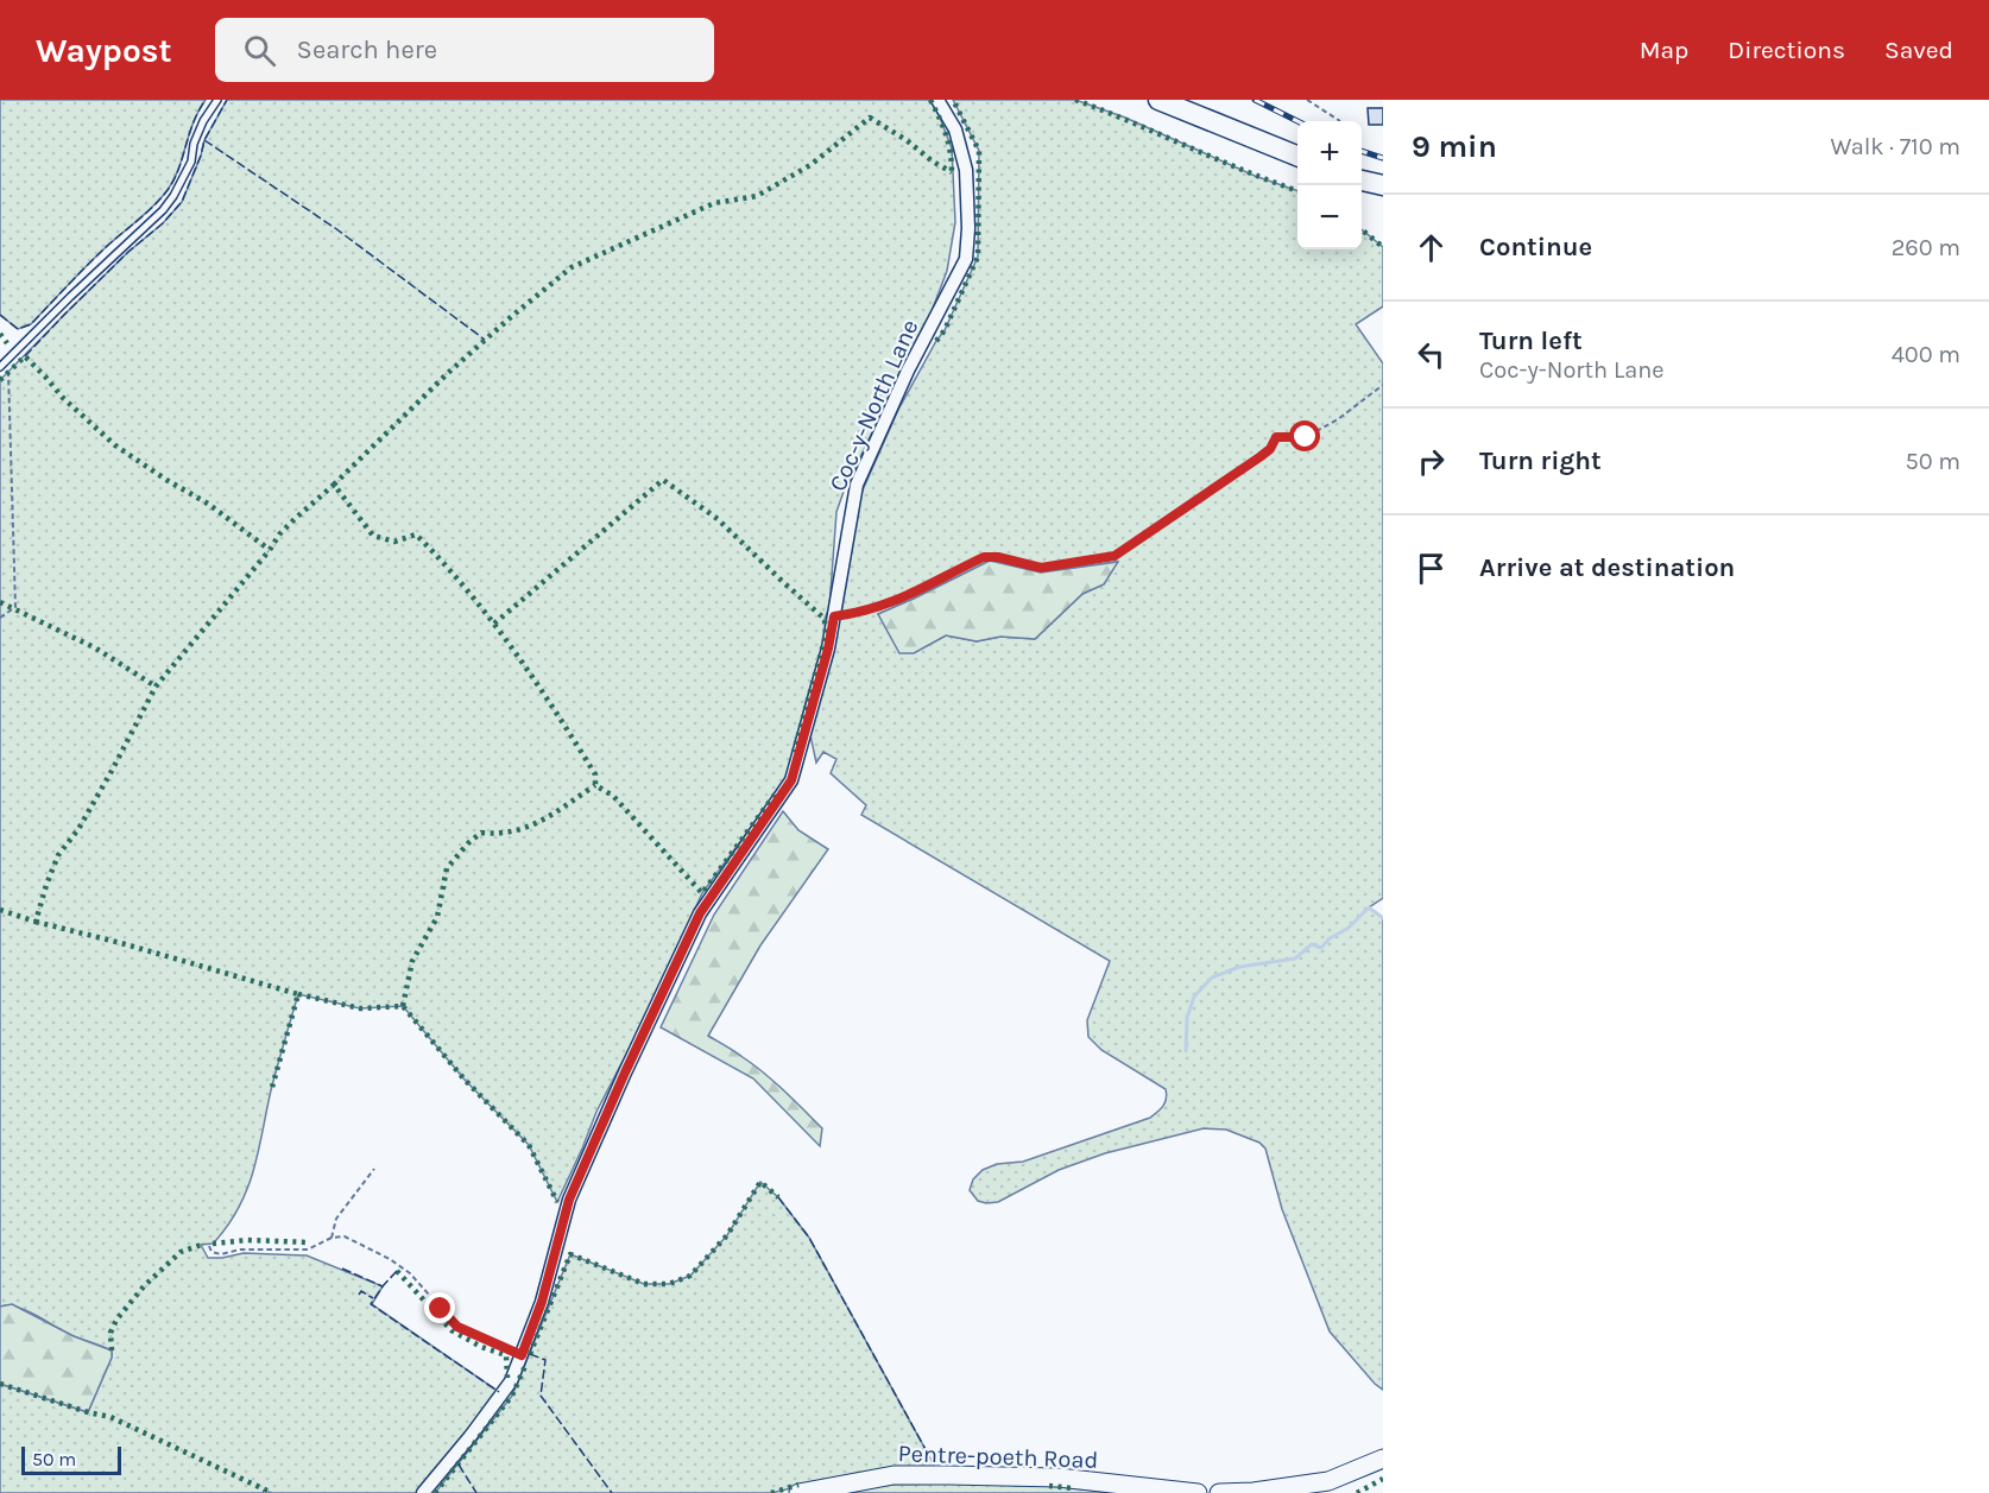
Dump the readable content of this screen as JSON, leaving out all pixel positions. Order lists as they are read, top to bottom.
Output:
{
  "streets": {
    "street": ["Coc-y-North Lane", "Pentre-poeth Road"]
  },
  "scale_bar": "50 m",
  "page": {
    "header": "Waypost",
    "search": "Search here",
    "nav": ["Map", "Directions", "Saved"],
    "heading": ["9 min", "Walk · 710 m"],
    "map_buttons": ["+", "−"],
    "list": [
      ["Continue", "260 m"],
      ["Turn left", "Coc-y-North Lane", "400 m"],
      ["Turn right", "50 m"],
      "Arrive at destination"
    ],
    "scale": "50 m"
  }
}
